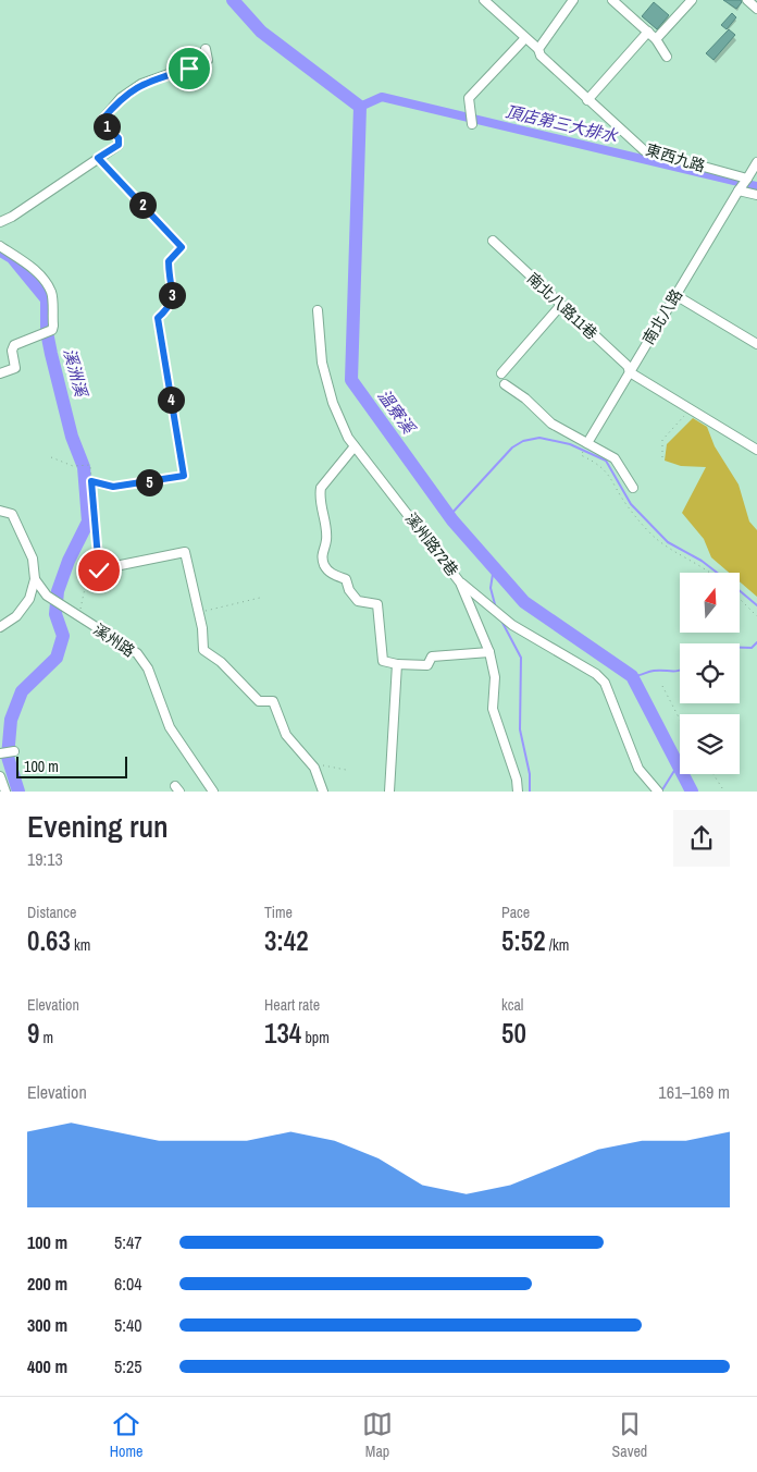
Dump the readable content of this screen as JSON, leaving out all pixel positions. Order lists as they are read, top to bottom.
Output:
{
  "streets": {
    "street": [
      "東西九路",
      "南北八路11巷",
      "南北八路",
      "溪州路72巷",
      "溪州路"
    ]
  },
  "crossings": [
    ["南北八路11巷", "南北八路"]
  ],
  "water": ["頂店第三大排水", "溪洲溪", "溫寮溪"],
  "scale_bar": "100 m",
  "north": "top",
  "page": {
    "pins": [
      "1",
      "2",
      "3",
      "4",
      "5"
    ],
    "scale": "100 m",
    "heading": ["Evening run", "19:13"],
    "stats": [
      ["Distance", "0.63 km"],
      ["Time", "3:42"],
      ["Pace", "5:52 /km"],
      ["Elevation", "9 m"],
      ["Heart rate", "134 bpm"],
      ["kcal", "50"]
    ],
    "chart": ["Elevation", "161–169 m"],
    "list": [
      {
        "name": "100 m",
        "note": "5:47"
      },
      {
        "name": "200 m",
        "note": "6:04"
      },
      {
        "name": "300 m",
        "note": "5:40"
      },
      {
        "name": "400 m",
        "note": "5:25"
      }
    ],
    "tabs": ["Home", "Map", "Saved"]
  }
}
